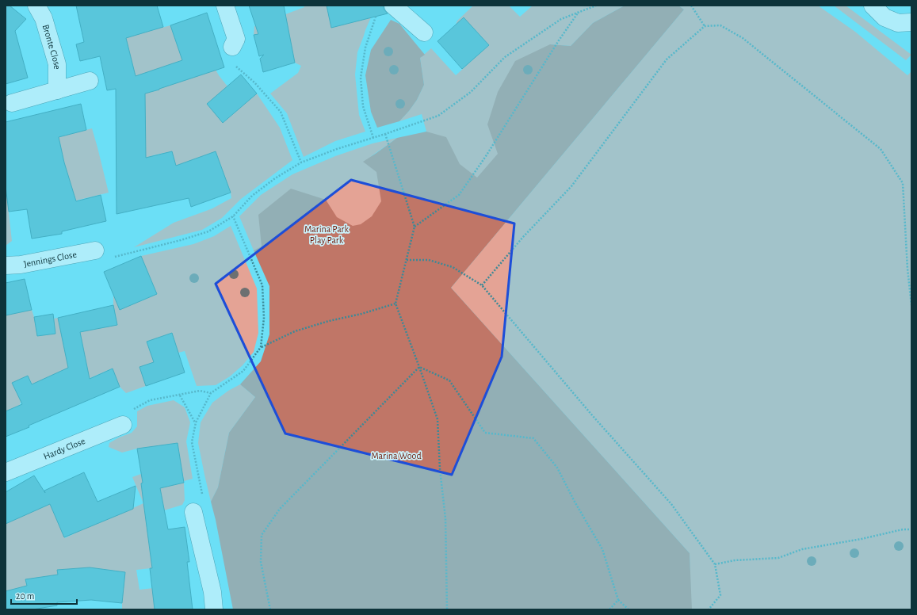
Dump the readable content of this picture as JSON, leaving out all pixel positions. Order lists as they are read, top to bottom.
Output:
{
  "streets": {
    "street": ["Bronte Close", "Jennings Close", "Hardy Close"]
  },
  "parks": ["Marina Park Play Park", "Marina Wood"],
  "scale_bar": "20 m"
}
